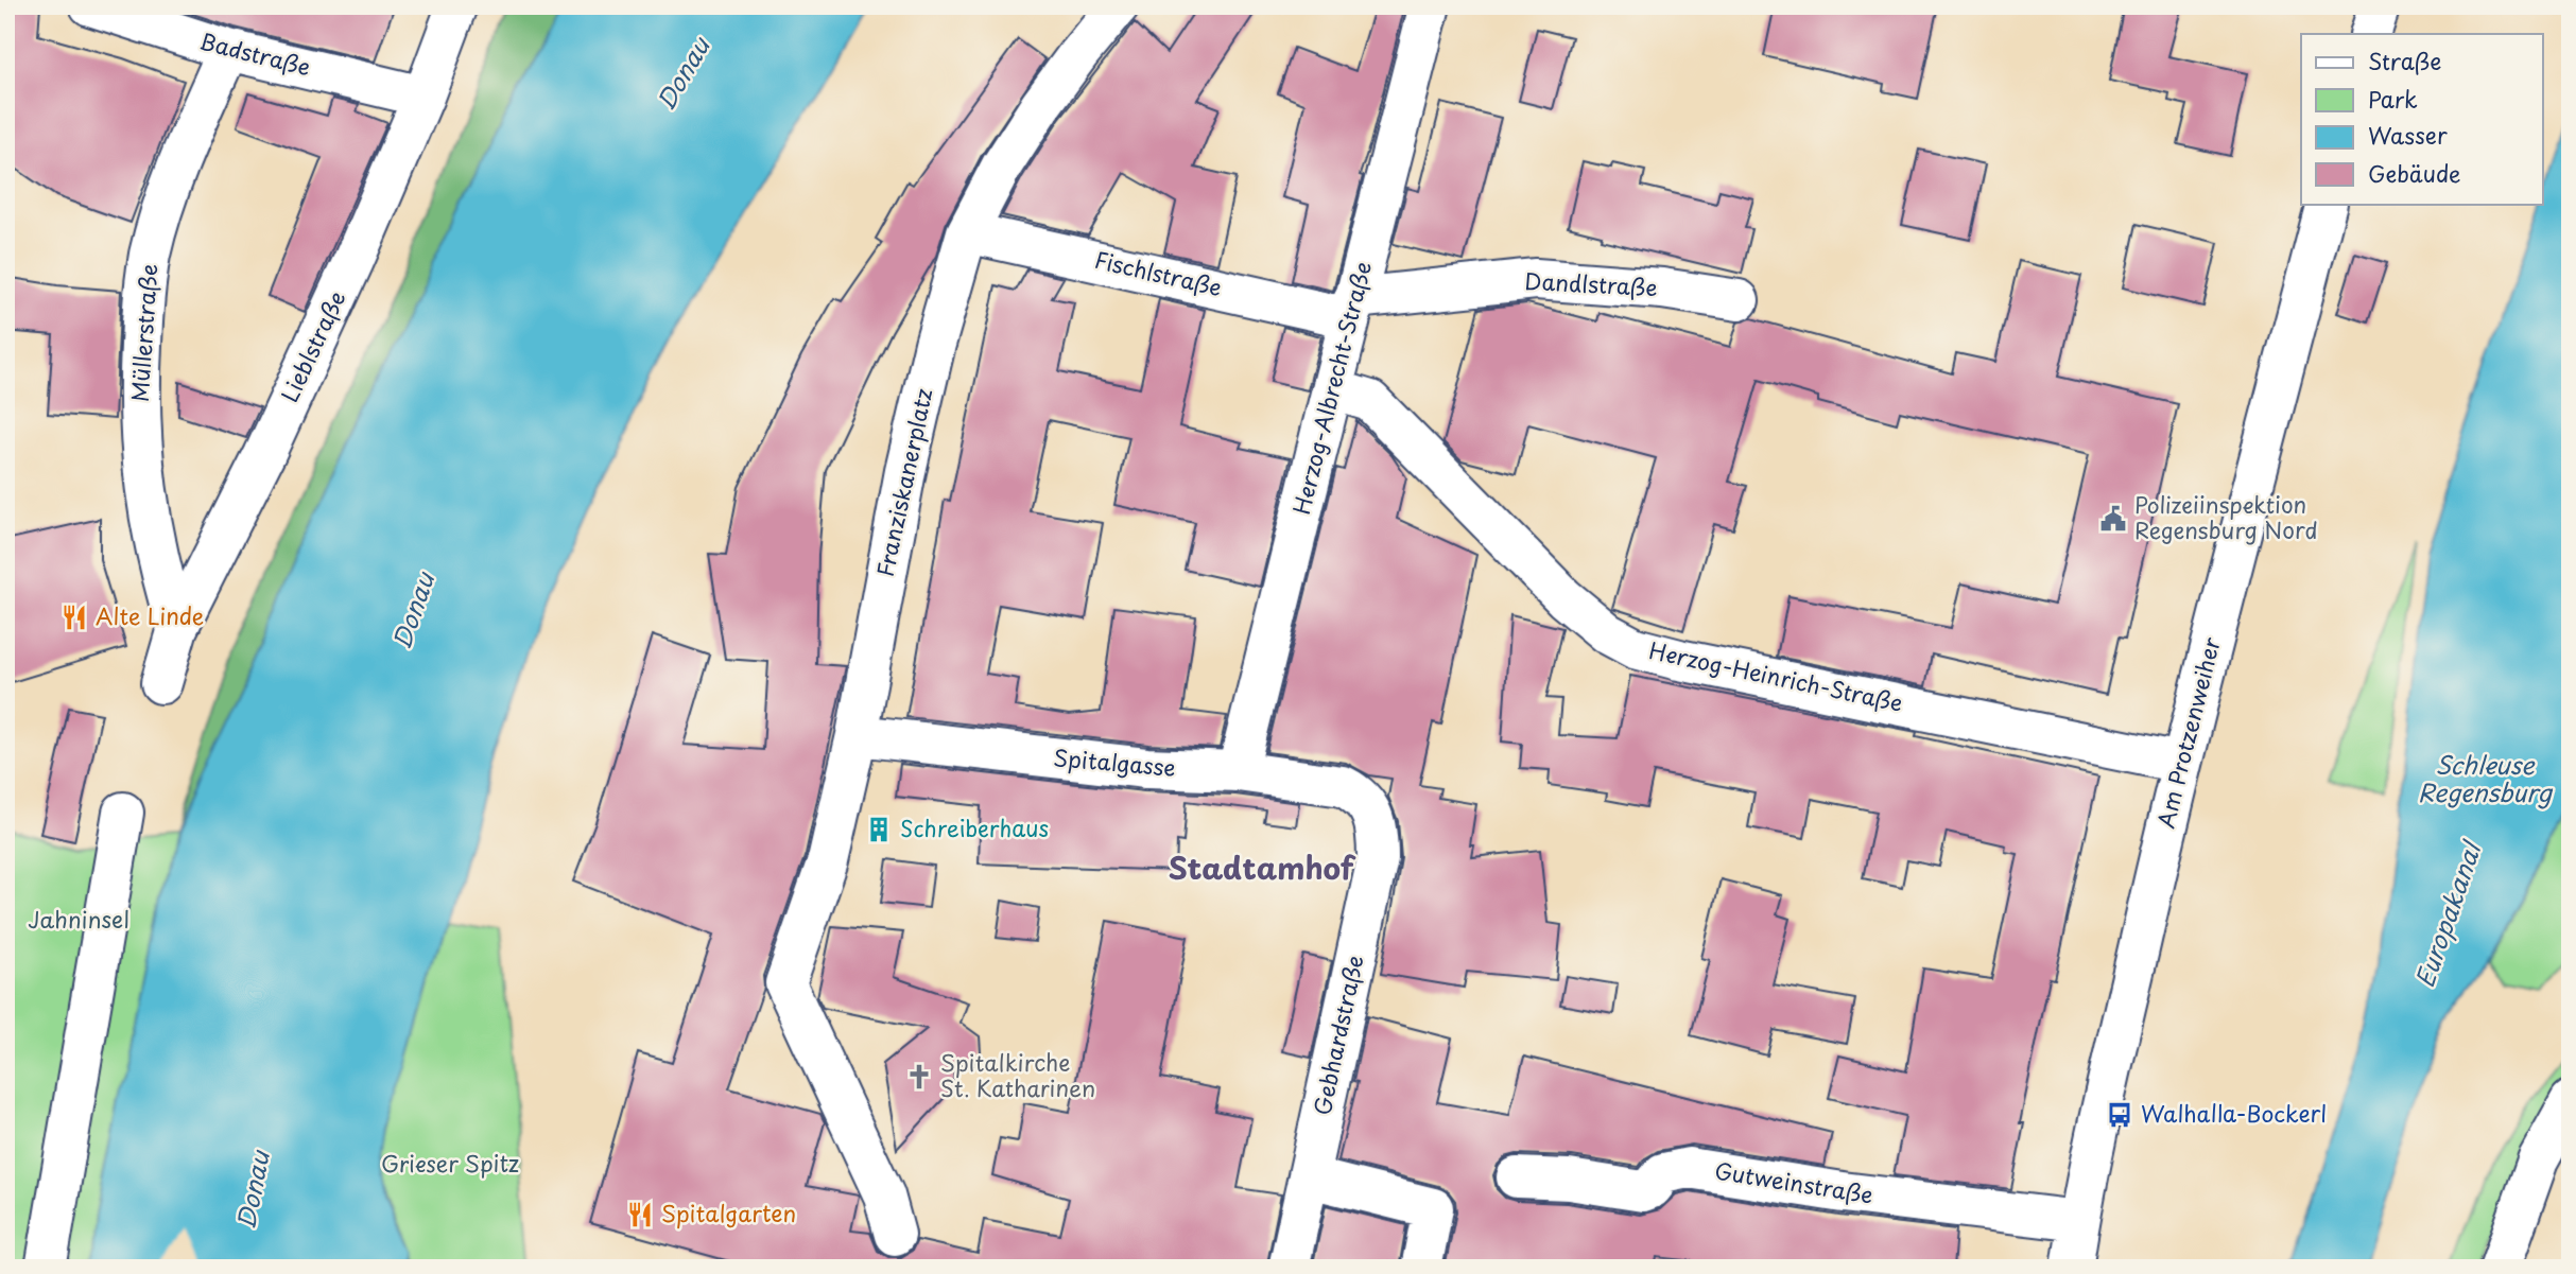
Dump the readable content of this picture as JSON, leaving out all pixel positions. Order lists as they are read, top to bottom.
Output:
{
  "streets": {
    "street": [
      "Badstraße",
      "Fischlstraße",
      "Dandlstraße",
      "Müllerstraße",
      "Lieblstraße",
      "Herzog-Albrecht-Straße",
      "Franziskanerplatz",
      "Herzog-Heinrich-Straße",
      "Am Protzenweiher",
      "Spitalgasse",
      "Gebhardstraße",
      "Gutweinstraße"
    ]
  },
  "crossings": [
    ["Badstraße", "Müllerstraße"],
    ["Badstraße", "Lieblstraße"],
    ["Fischlstraße", "Dandlstraße"],
    ["Fischlstraße", "Herzog-Albrecht-Straße"],
    ["Fischlstraße", "Franziskanerplatz"],
    ["Dandlstraße", "Herzog-Albrecht-Straße"],
    ["Müllerstraße", "Lieblstraße"],
    ["Herzog-Albrecht-Straße", "Herzog-Heinrich-Straße"],
    ["Herzog-Albrecht-Straße", "Spitalgasse"],
    ["Franziskanerplatz", "Spitalgasse"],
    ["Herzog-Heinrich-Straße", "Am Protzenweiher"],
    ["Am Protzenweiher", "Gutweinstraße"],
    ["Spitalgasse", "Gebhardstraße"]
  ],
  "districts": ["Stadtamhof"],
  "water": ["Donau", "Schleuse Regensburg", "Europakanal"],
  "parks": ["Jahninsel", "Grieser Spitz"],
  "places": {
    "public building": ["Polizeiinspektion Regensburg Nord"],
    "restaurant": ["Alte Linde", "Spitalgarten"],
    "building": ["Schreiberhaus"],
    "church": ["Spitalkirche St. Katharinen"],
    "bus stop": ["Walhalla-Bockerl"]
  },
  "legend": [
    "Straße",
    "Park",
    "Wasser",
    "Gebäude"
  ]
}
